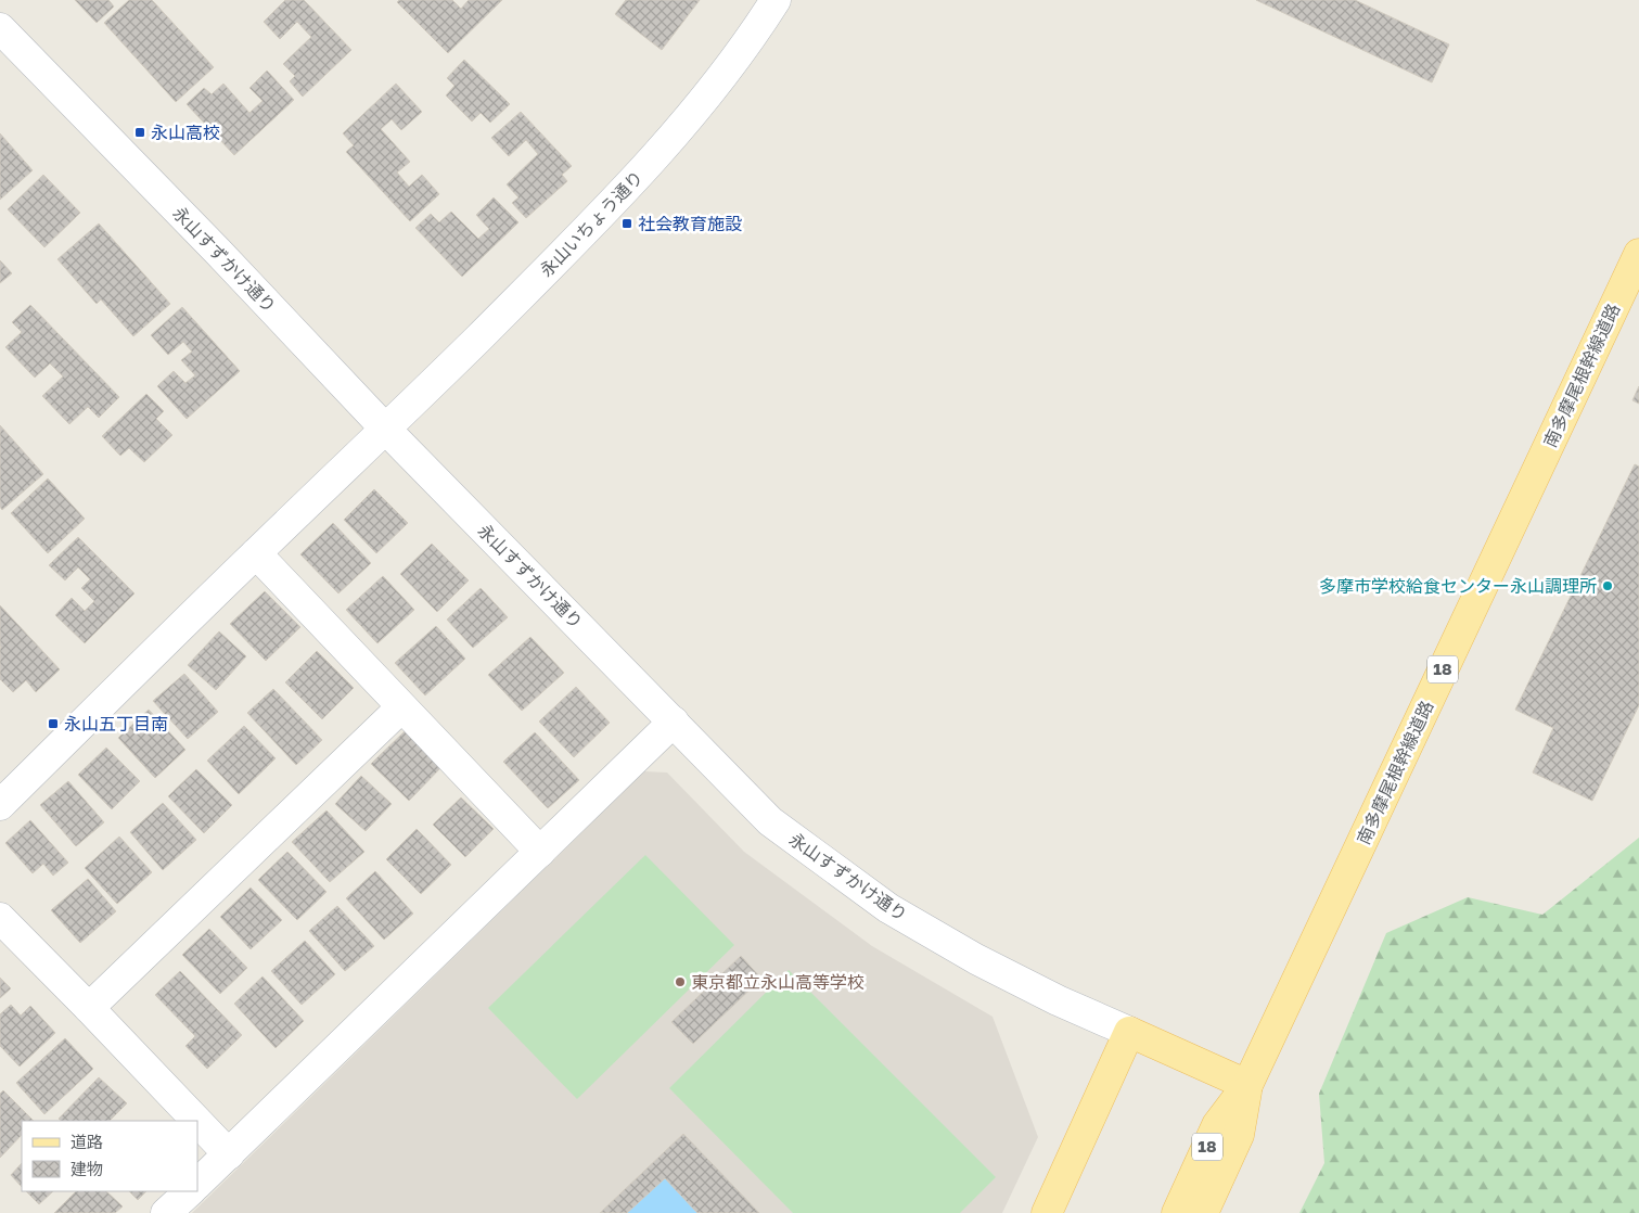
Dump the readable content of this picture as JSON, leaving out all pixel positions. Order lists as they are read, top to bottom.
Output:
{
  "streets": {
    "main road": ["南多摩尾根幹線道路", "18"],
    "street": ["永山いちょう通り", "永山すずかけ通り"]
  },
  "crossings": [
    ["永山いちょう通り", "永山すずかけ通り"]
  ],
  "places": {
    "transit": ["永山高校", "社会教育施設", "永山五丁目南"],
    "other": ["多摩市学校給食センター永山調理所", "東京都立永山高等学校"]
  },
  "legend": ["道路", "建物"]
}
